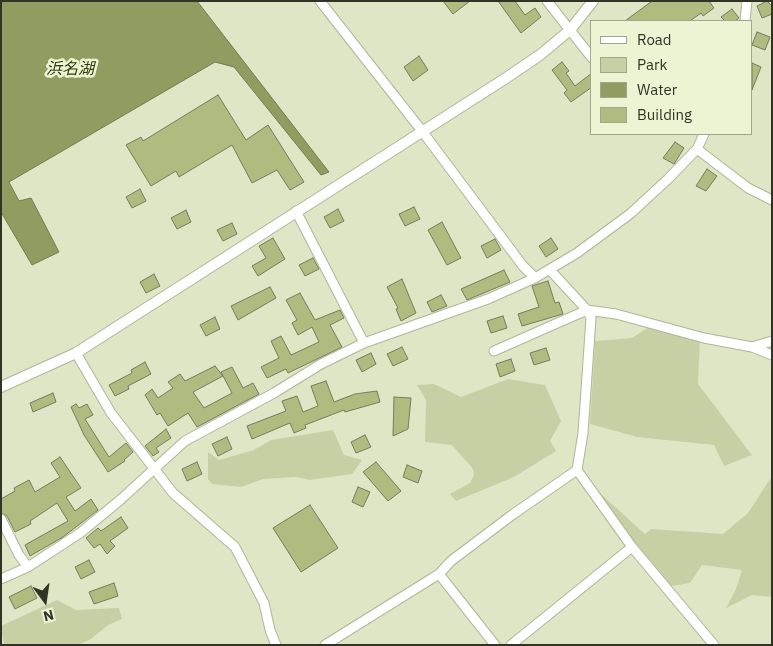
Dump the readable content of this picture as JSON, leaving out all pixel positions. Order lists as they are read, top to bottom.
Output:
{
  "water": ["浜名湖"],
  "legend": [
    "Road",
    "Park",
    "Water",
    "Building"
  ],
  "north": "bottom"
}
